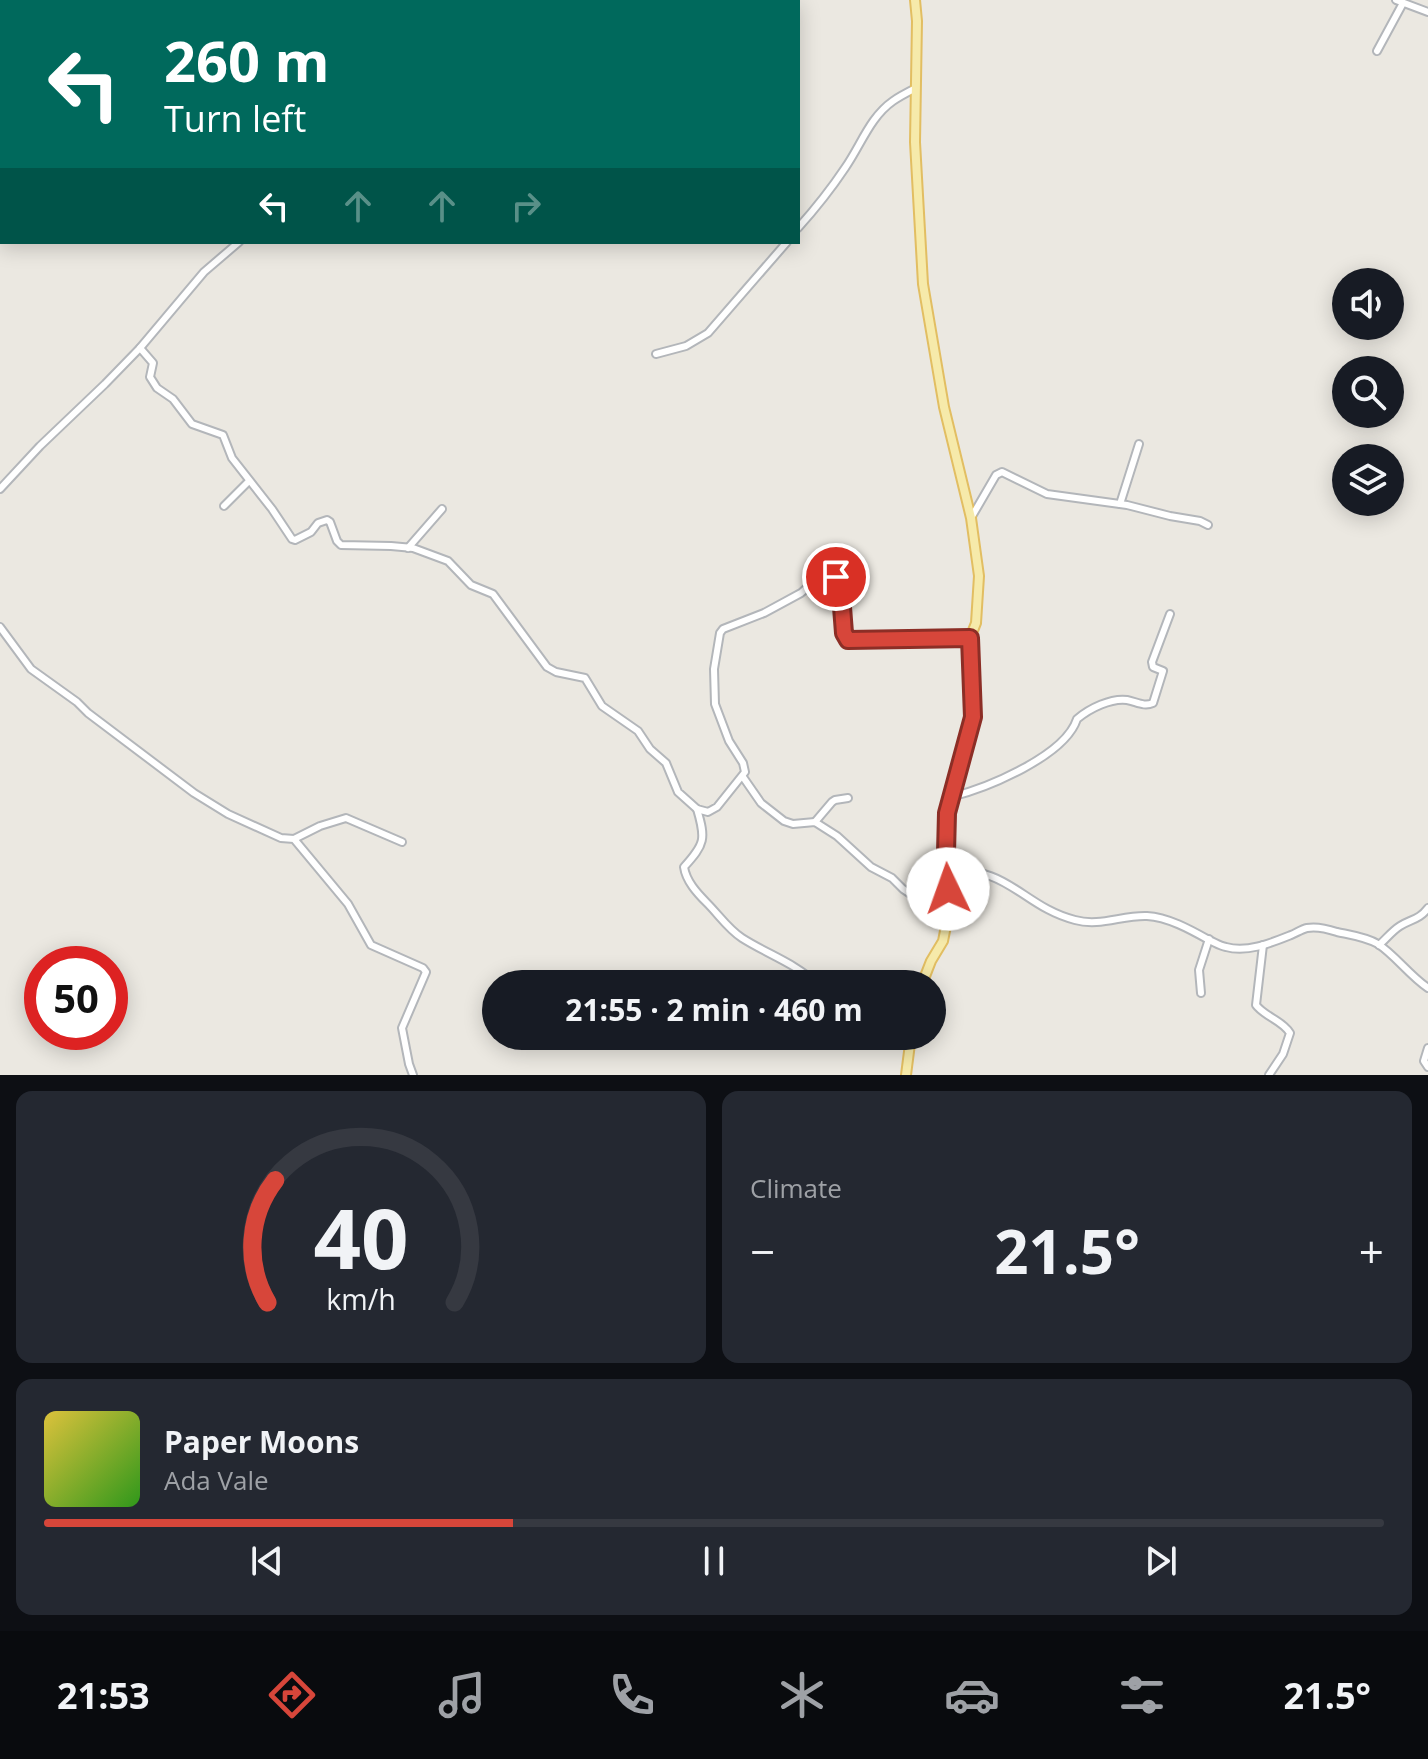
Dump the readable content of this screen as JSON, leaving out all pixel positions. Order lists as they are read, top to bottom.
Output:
{
  "page": {
    "turn": ["260 m", "Turn left"],
    "limit": "50",
    "trip": "21:55 · 2 min · 460 m",
    "tile": "Climate",
    "heat": ["−", "21.5°", "+"],
    "song": ["Paper Moons", "Ada Vale"],
    "tabs": ["21:53", "21.5°"],
    "gauge": ["40", "km/h"]
  }
}
